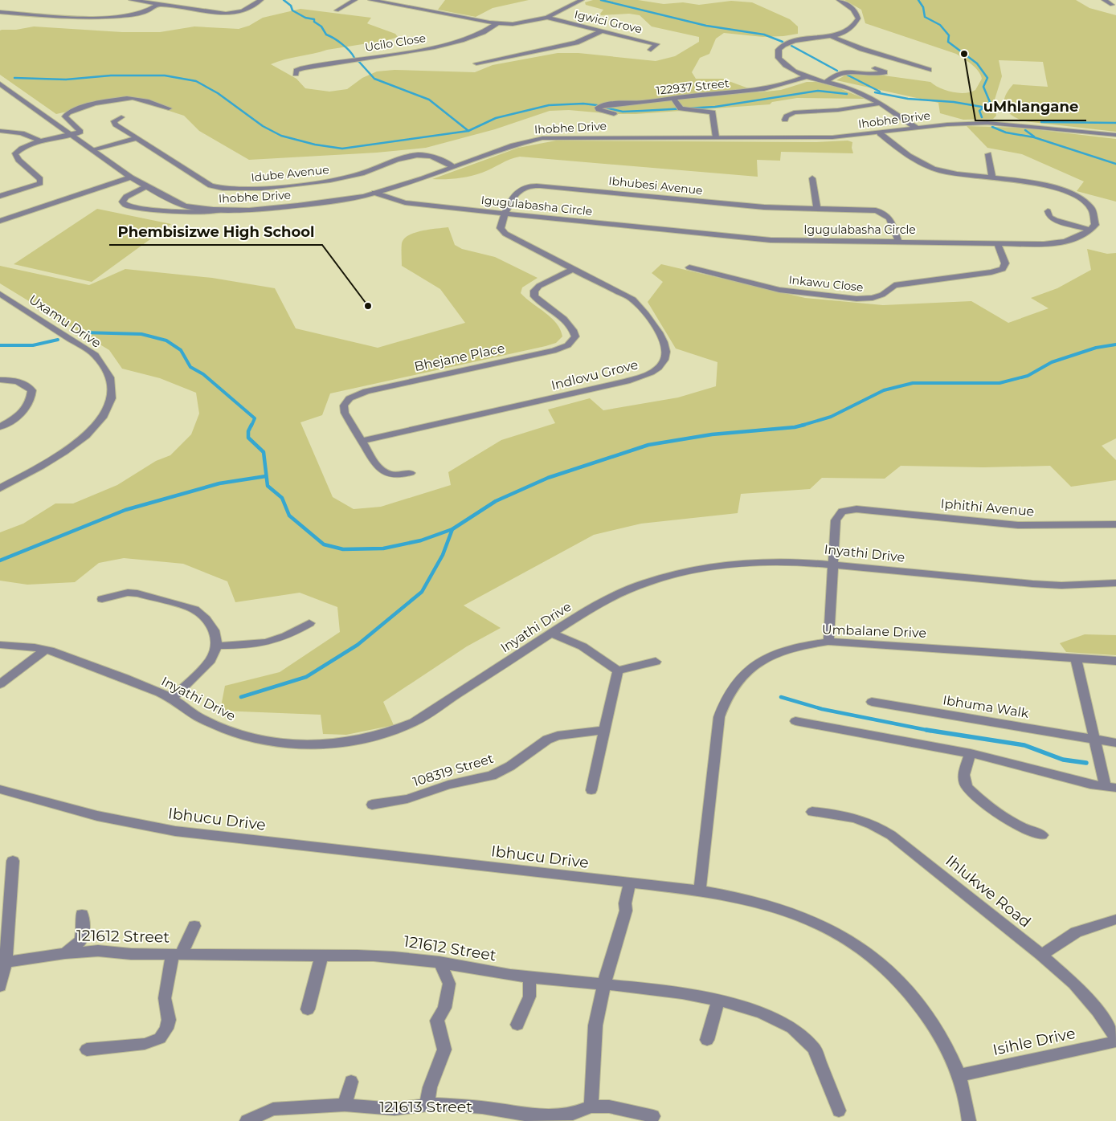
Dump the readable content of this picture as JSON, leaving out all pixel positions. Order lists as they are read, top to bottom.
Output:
{
  "streets": {
    "street": [
      "Igwici Grove",
      "Ucilo Close",
      "122937 Street",
      "Ihobhe Drive",
      "Idube Avenue",
      "Ibhubesi Avenue",
      "Igugulabasha Circle",
      "Inkawu Close",
      "Uxamu Drive",
      "Bhejane Place",
      "Indlovu Grove",
      "Iphithi Avenue",
      "Inyathi Drive",
      "Umbalane Drive",
      "Ibhuma Walk",
      "108319 Street",
      "Ibhucu Drive",
      "Ihlukwe Road",
      "121612 Street",
      "Isihle Drive",
      "121613 Street"
    ]
  },
  "crossings": [
    ["Ihobhe Drive", "Idube Avenue"],
    ["Ihobhe Drive", "Igugulabasha Circle"],
    ["Ibhubesi Avenue", "Igugulabasha Circle"],
    ["Ibhubesi Avenue", "Indlovu Grove"],
    ["Igugulabasha Circle", "Inkawu Close"],
    ["Igugulabasha Circle", "Indlovu Grove"],
    ["Bhejane Place", "Indlovu Grove"],
    ["Iphithi Avenue", "Inyathi Drive"],
    ["Umbalane Drive", "Ibhucu Drive"],
    ["Ibhucu Drive", "Isihle Drive"],
    ["Ihlukwe Road", "Isihle Drive"]
  ],
  "places": ["uMhlangane", "Phembisizwe High School"]
}
